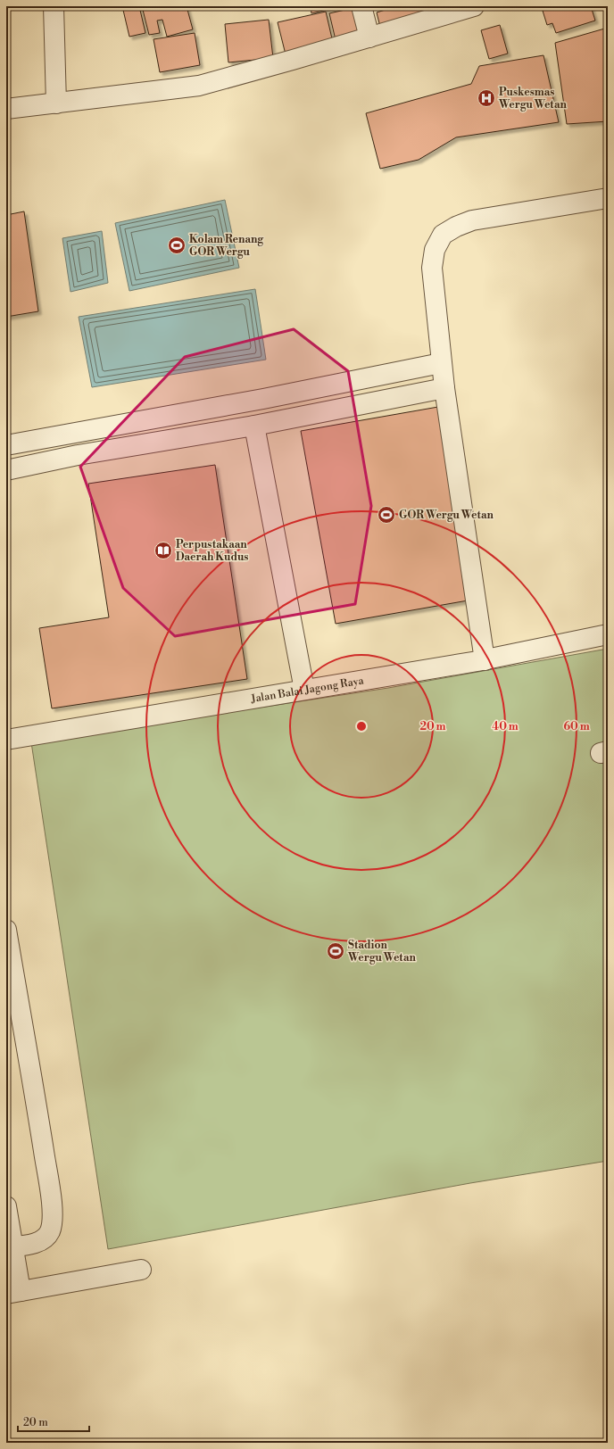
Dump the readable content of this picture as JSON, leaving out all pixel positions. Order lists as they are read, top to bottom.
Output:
{
  "streets": {
    "street": ["Jalan Balai Jagong Raya"]
  },
  "places": {
    "hospital": ["Puskesmas Wergu Wetan"],
    "sports": ["Kolam Renang GOR Wergu", "GOR Wergu Wetan", "Stadion Wergu Wetan"],
    "library": ["Perpustakaan Daerah Kudus"]
  },
  "scale_bar": "20 m",
  "rings": ["20 m", "40 m", "60 m"]
}
